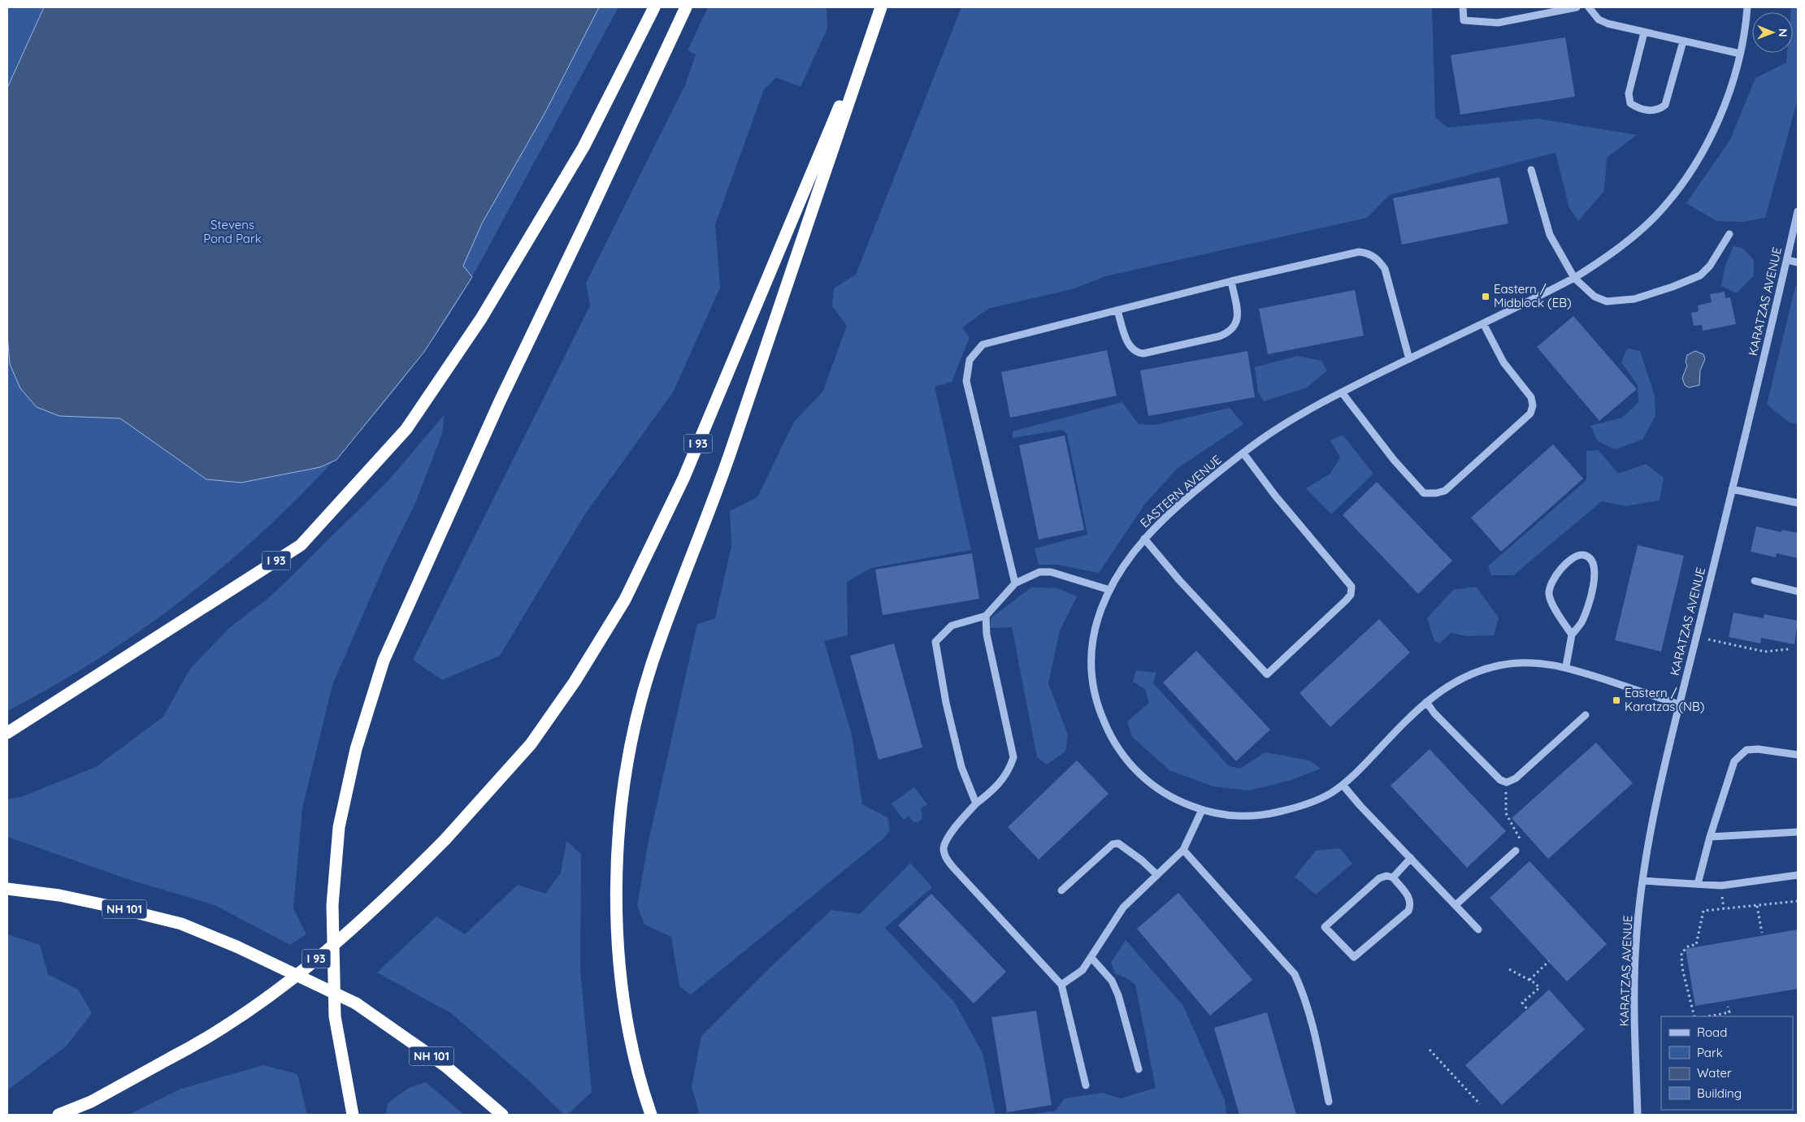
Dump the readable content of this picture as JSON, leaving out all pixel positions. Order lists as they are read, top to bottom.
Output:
{
  "streets": {
    "highway": ["I 93", "NH 101"],
    "street": ["KARATZAS AVENUE", "EASTERN AVENUE"]
  },
  "crossings": [
    ["KARATZAS AVENUE", "EASTERN AVENUE"]
  ],
  "parks": ["Stevens Pond Park"],
  "places": {
    "transit": ["Eastern / Midblock (EB)", "Eastern / Karatzas (NB)"]
  },
  "legend": [
    "Road",
    "Park",
    "Water",
    "Building"
  ],
  "north": "right"
}
